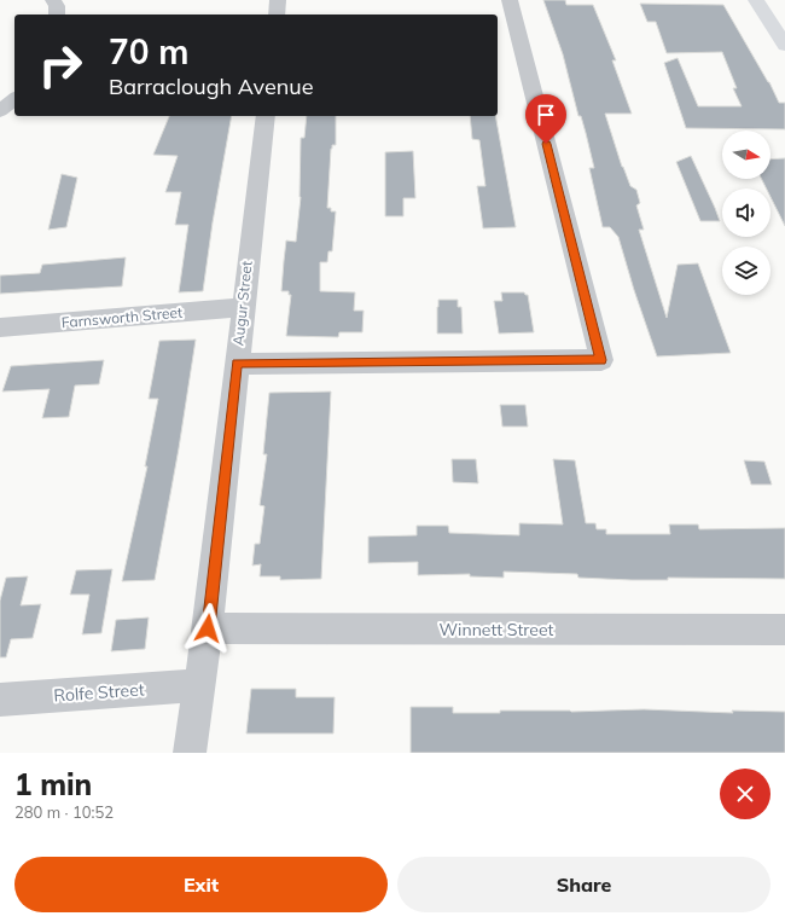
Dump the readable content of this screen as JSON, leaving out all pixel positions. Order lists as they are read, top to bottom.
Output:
{
  "streets": {
    "street": [
      "Augur Street",
      "Farnsworth Street",
      "Winnett Street",
      "Rolfe Street"
    ]
  },
  "crossings": [
    ["Augur Street", "Farnsworth Street"],
    ["Augur Street", "Winnett Street"],
    ["Augur Street", "Rolfe Street"]
  ],
  "north": "right",
  "page": {
    "turn": ["70 m", "Barraclough Avenue"],
    "heading": ["1 min", "280 m · 10:52"],
    "buttons": ["Exit", "Share"]
  }
}
